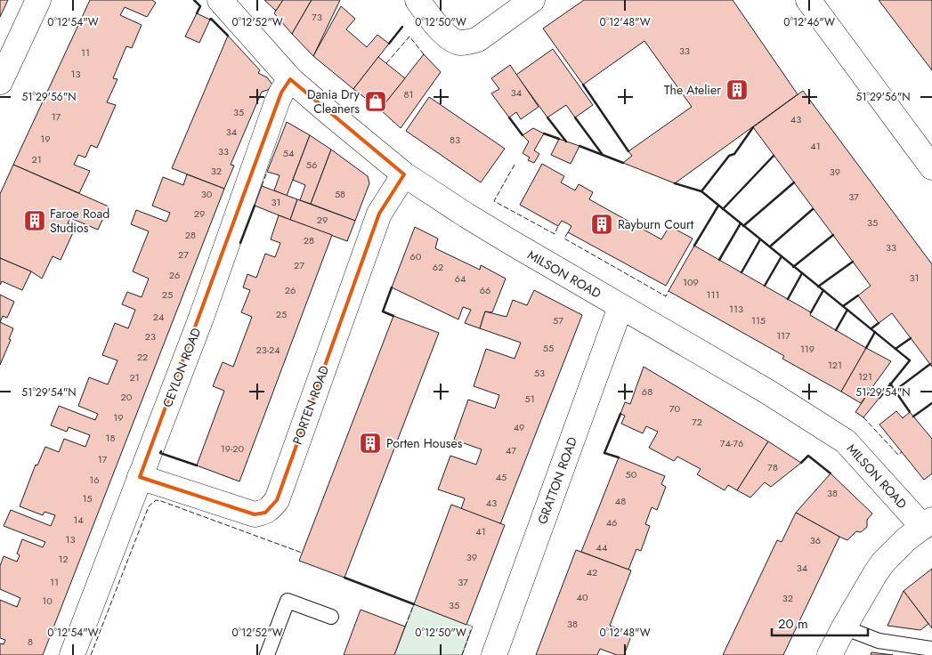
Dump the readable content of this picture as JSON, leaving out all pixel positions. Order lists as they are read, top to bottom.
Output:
{
  "streets": {
    "street": [
      "MILSON ROAD",
      "CEYLON ROAD",
      "PORTEN ROAD",
      "GRATTON ROAD"
    ]
  },
  "crossings": [
    ["MILSON ROAD", "CEYLON ROAD"],
    ["MILSON ROAD", "PORTEN ROAD"],
    ["MILSON ROAD", "GRATTON ROAD"],
    ["CEYLON ROAD", "PORTEN ROAD"]
  ],
  "places": {
    "building": [
      "The Atelier",
      "Faroe Road Studios",
      "Rayburn Court",
      "Porten Houses"
    ],
    "shop": ["Dania Dry Cleaners"]
  },
  "house_numbers": [
    "73",
    "33",
    "11",
    "13",
    "34",
    "81",
    "35",
    "17",
    "43",
    "34",
    "19",
    "83",
    "41",
    "33",
    "54",
    "21",
    "56",
    "32",
    "39",
    "30",
    "58",
    "37",
    "31",
    "29",
    "29",
    "35",
    "28",
    "28",
    "33",
    "27",
    "60",
    "27",
    "62",
    "26",
    "31",
    "64",
    "109",
    "26",
    "66",
    "25",
    "111",
    "113",
    "25",
    "24",
    "57",
    "115",
    "117",
    "23",
    "55",
    "119",
    "23-24",
    "22",
    "121",
    "53",
    "121",
    "21",
    "68",
    "20",
    "51",
    "70",
    "19",
    "72",
    "49",
    "18",
    "74-76",
    "19-20",
    "47",
    "17",
    "78",
    "50",
    "45",
    "16",
    "38",
    "15",
    "48",
    "43",
    "14",
    "46",
    "41",
    "13",
    "36",
    "44",
    "39",
    "12",
    "34",
    "42",
    "11",
    "37",
    "40",
    "32",
    "10",
    "35",
    "38",
    "8"
  ],
  "scale_bar": "20 m",
  "coordinates": [
    "0°12'54\"W",
    "0°12'52\"W",
    "0°12'50\"W",
    "0°12'48\"W",
    "0°12'46\"W",
    "51°29'56\"N",
    "51°29'54\"N"
  ]
}
